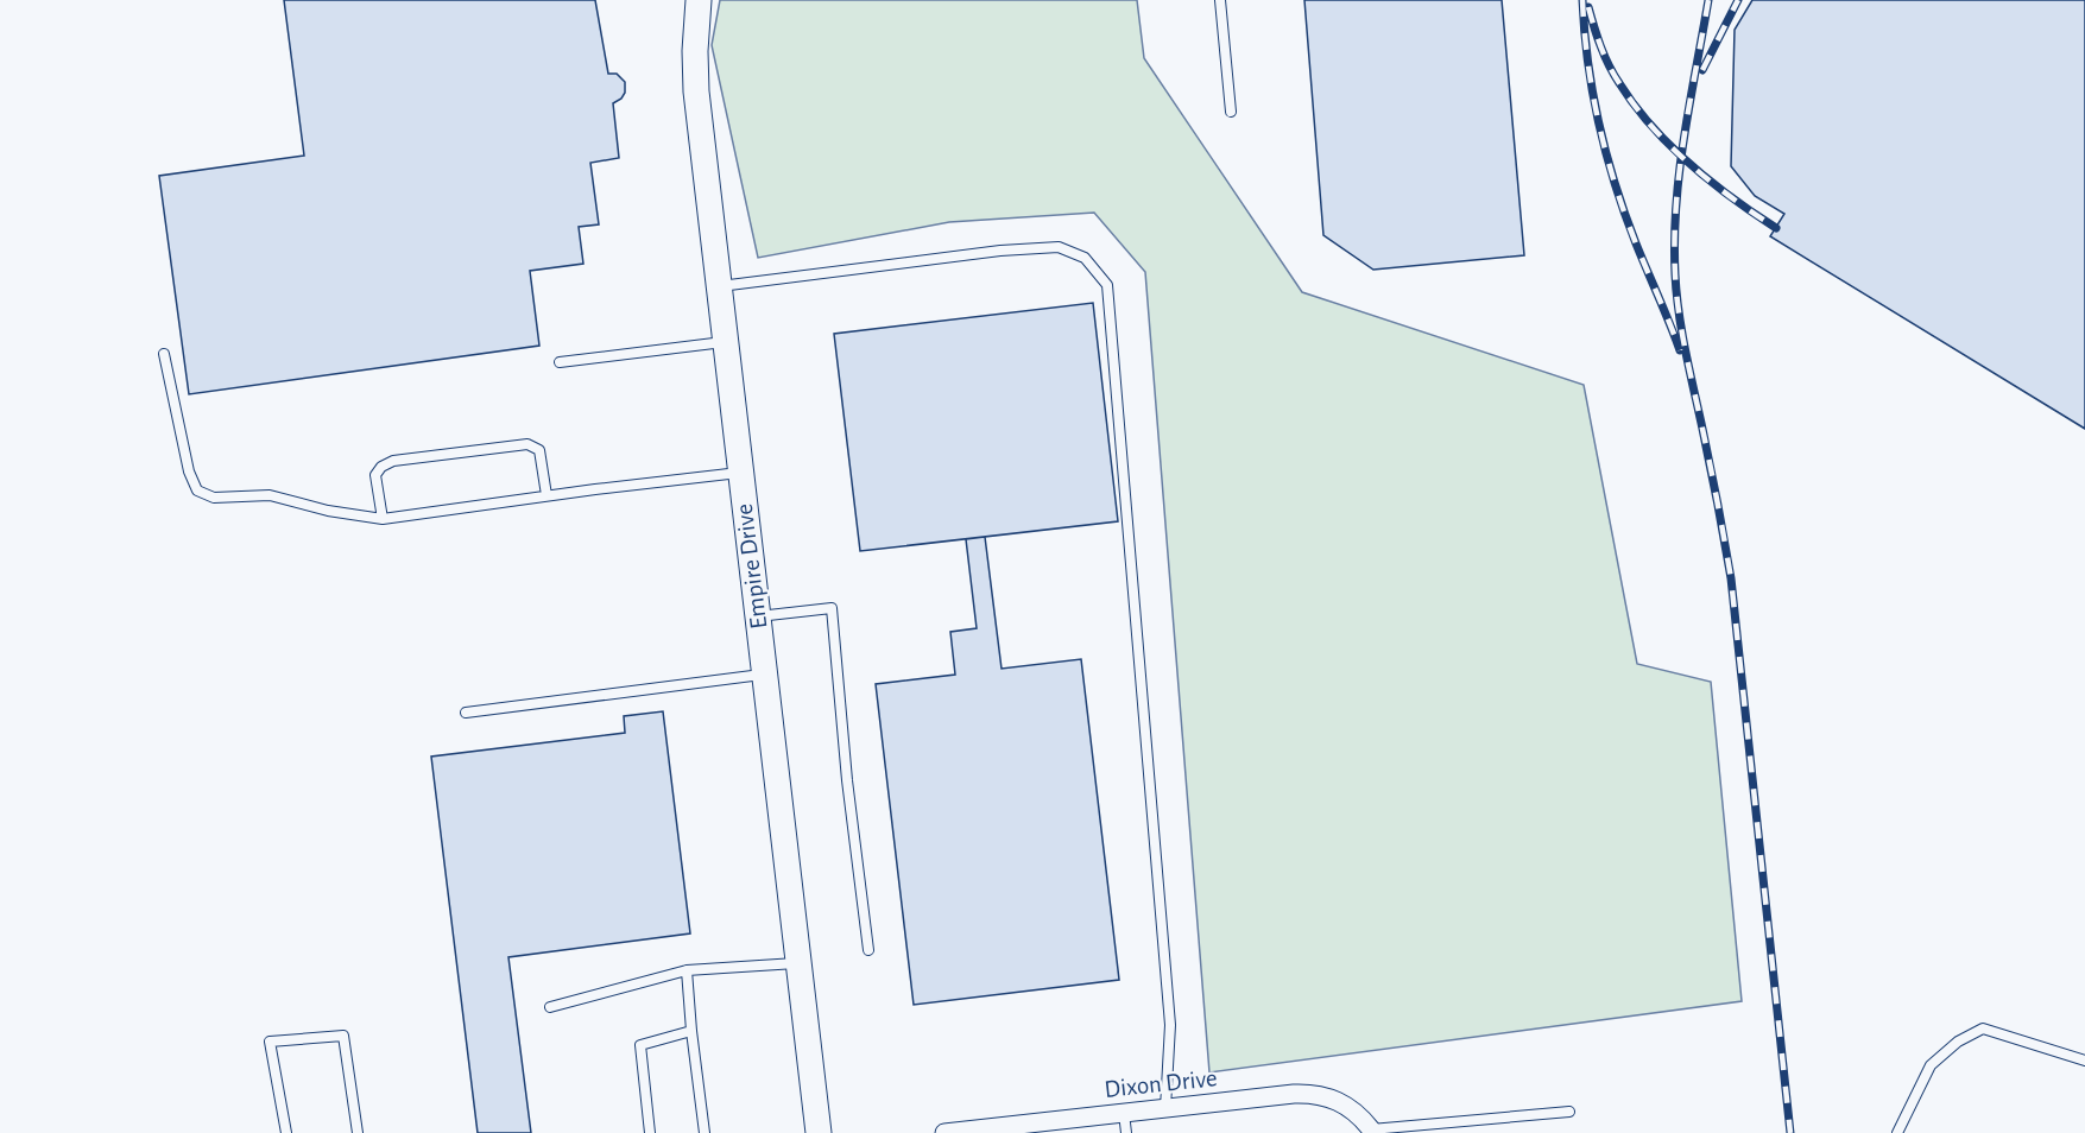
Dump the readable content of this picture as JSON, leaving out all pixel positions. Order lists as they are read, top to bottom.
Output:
{
  "streets": {
    "street": ["Empire Drive", "Dixon Drive"]
  }
}
